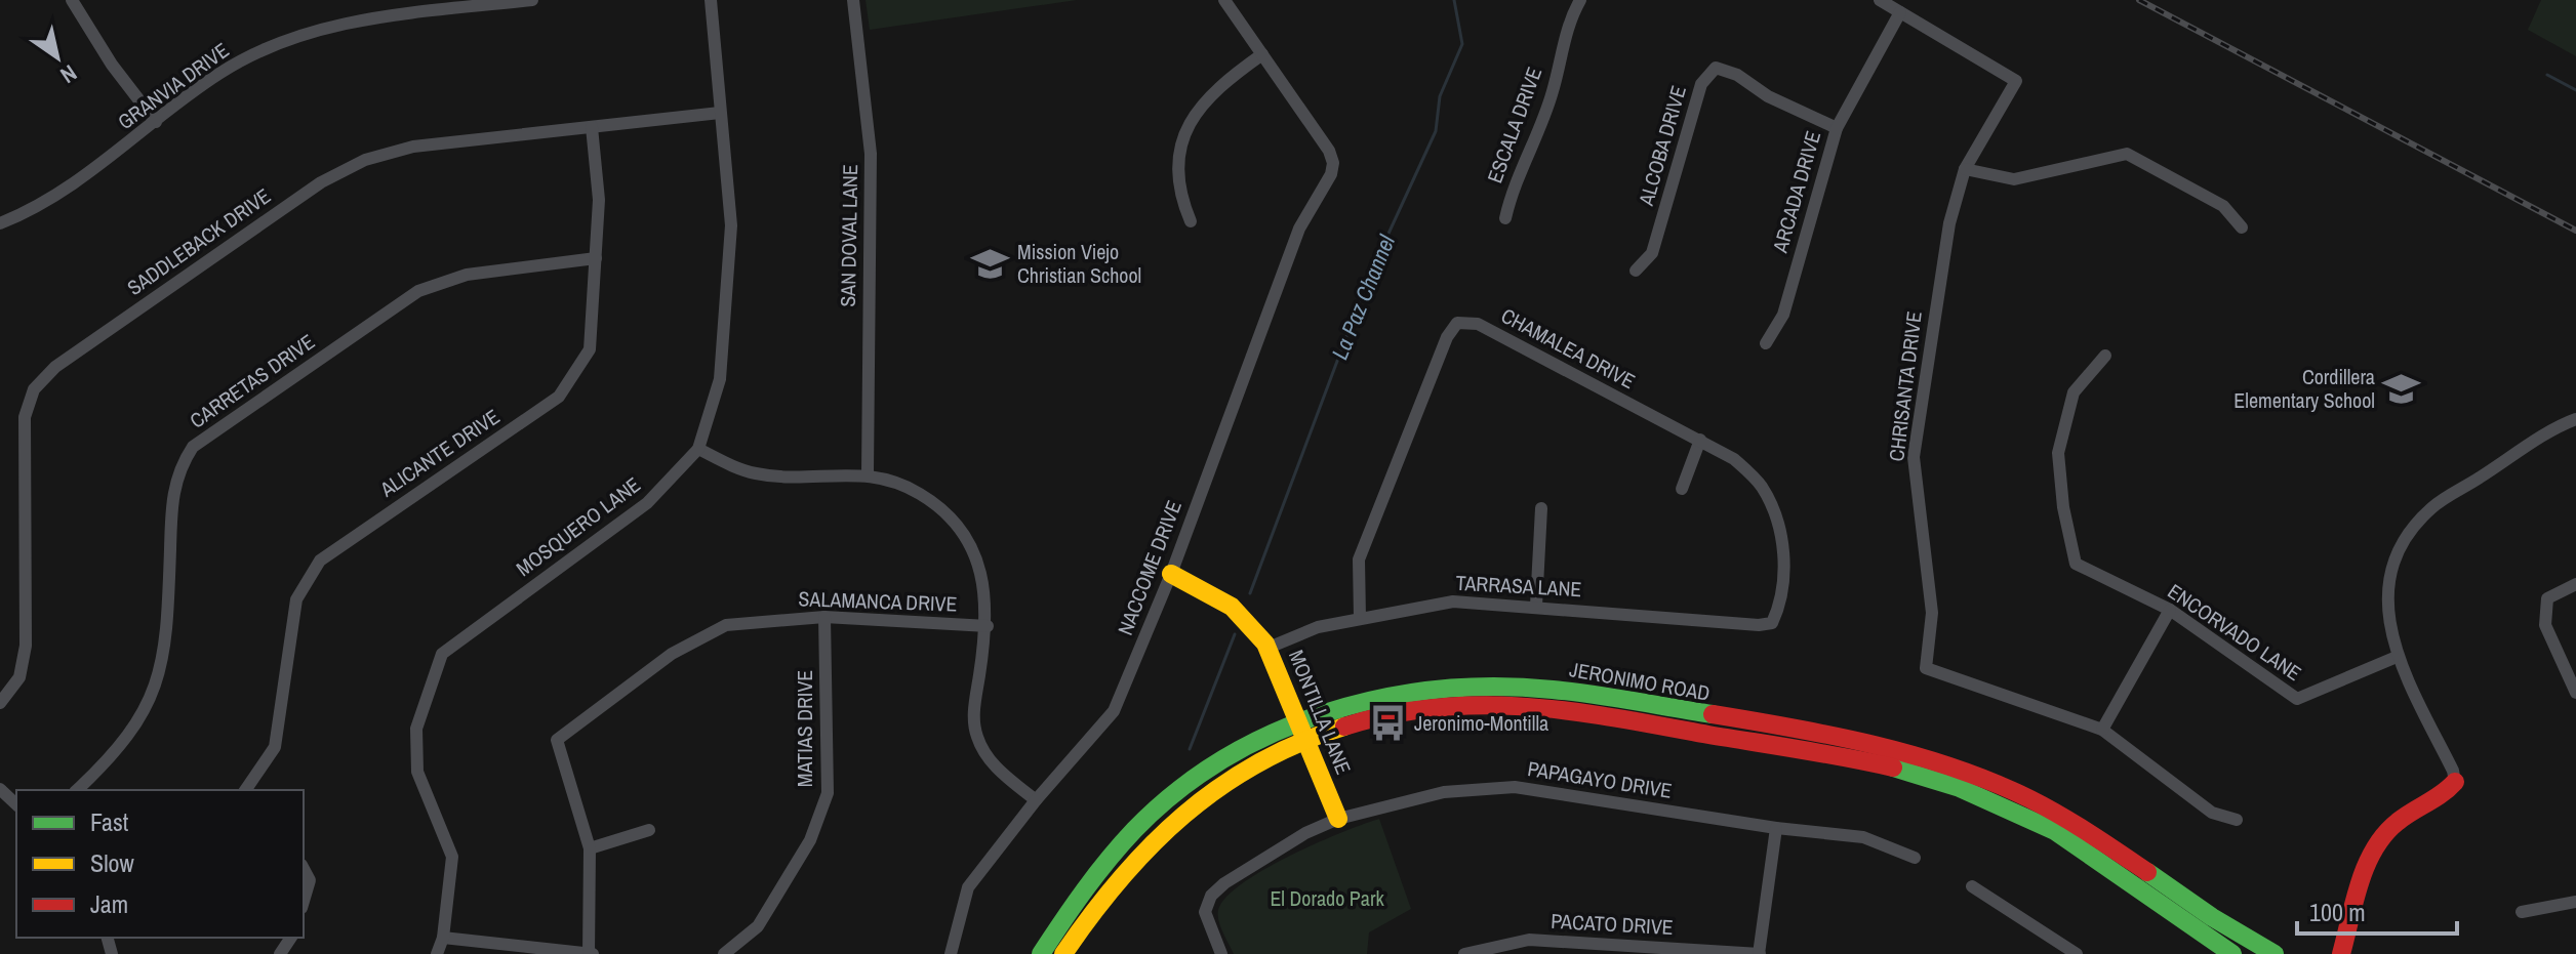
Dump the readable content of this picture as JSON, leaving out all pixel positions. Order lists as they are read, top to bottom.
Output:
{
  "streets": {
    "main road": ["JERONIMO ROAD", "MONTILLA LANE"],
    "street": [
      "GRANVIA DRIVE",
      "ESCALA DRIVE",
      "ALCOBA DRIVE",
      "ARCADA DRIVE",
      "SAN DOVAL LANE",
      "SADDLEBACK DRIVE",
      "CHAMALEA DRIVE",
      "CARRETAS DRIVE",
      "CHRISANTA DRIVE",
      "ALICANTE DRIVE",
      "MOSQUERO LANE",
      "NACCOME DRIVE",
      "TARRASA LANE",
      "SALAMANCA DRIVE",
      "ENCORVADO LANE",
      "MATIAS DRIVE",
      "PAPAGAYO DRIVE",
      "PACATO DRIVE"
    ]
  },
  "crossings": [
    ["ALCOBA DRIVE", "ARCADA DRIVE"],
    ["ARCADA DRIVE", "CHRISANTA DRIVE"],
    ["SADDLEBACK DRIVE", "ALICANTE DRIVE"],
    ["SADDLEBACK DRIVE", "MOSQUERO LANE"],
    ["CHAMALEA DRIVE", "TARRASA LANE"],
    ["CARRETAS DRIVE", "ALICANTE DRIVE"],
    ["NACCOME DRIVE", "MONTILLA LANE"],
    ["TARRASA LANE", "MONTILLA LANE"],
    ["SALAMANCA DRIVE", "MATIAS DRIVE"],
    ["JERONIMO ROAD", "MONTILLA LANE"],
    ["MONTILLA LANE", "PAPAGAYO DRIVE"]
  ],
  "water": ["La Paz Channel"],
  "parks": ["El Dorado Park"],
  "places": {
    "school or university": ["Mission Viejo Christian School", "Cordillera Elementary School"],
    "bus stop": ["Jeronimo-Montilla"]
  },
  "legend": ["Fast", "Slow", "Jam"],
  "scale_bar": "100 m",
  "north": "bottom right"
}
